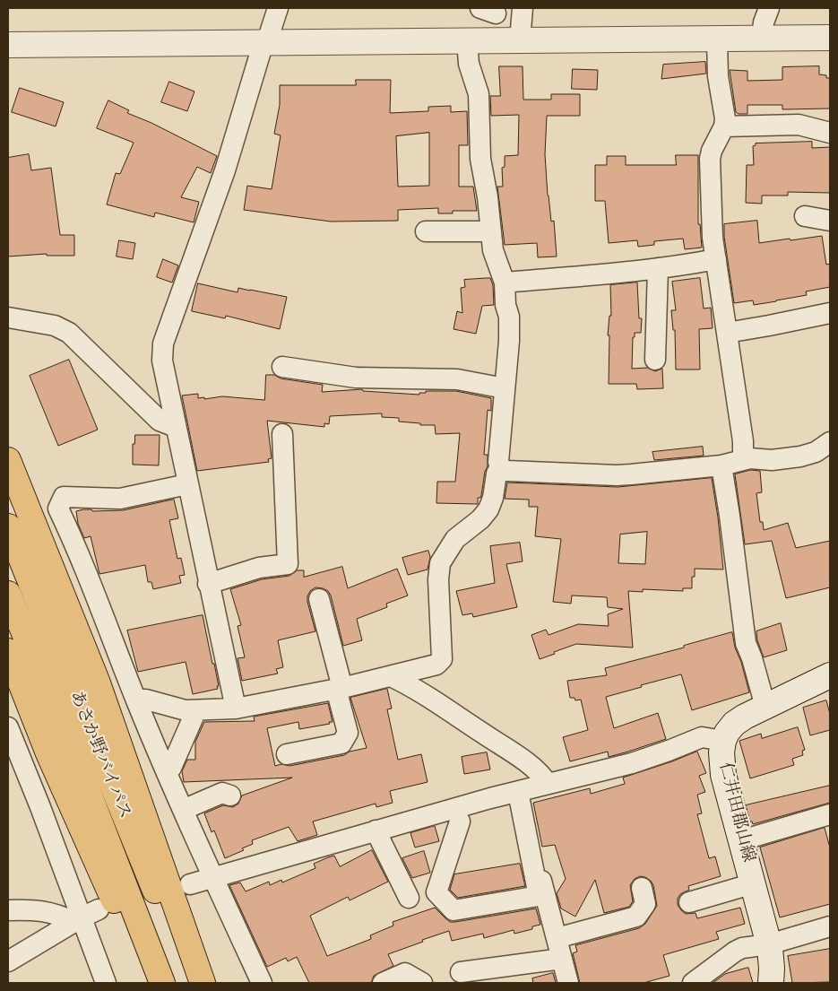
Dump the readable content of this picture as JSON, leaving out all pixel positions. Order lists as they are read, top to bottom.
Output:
{
  "streets": {
    "highway": ["あさか野バイパス"],
    "street": ["仁井田郡山線"]
  }
}
